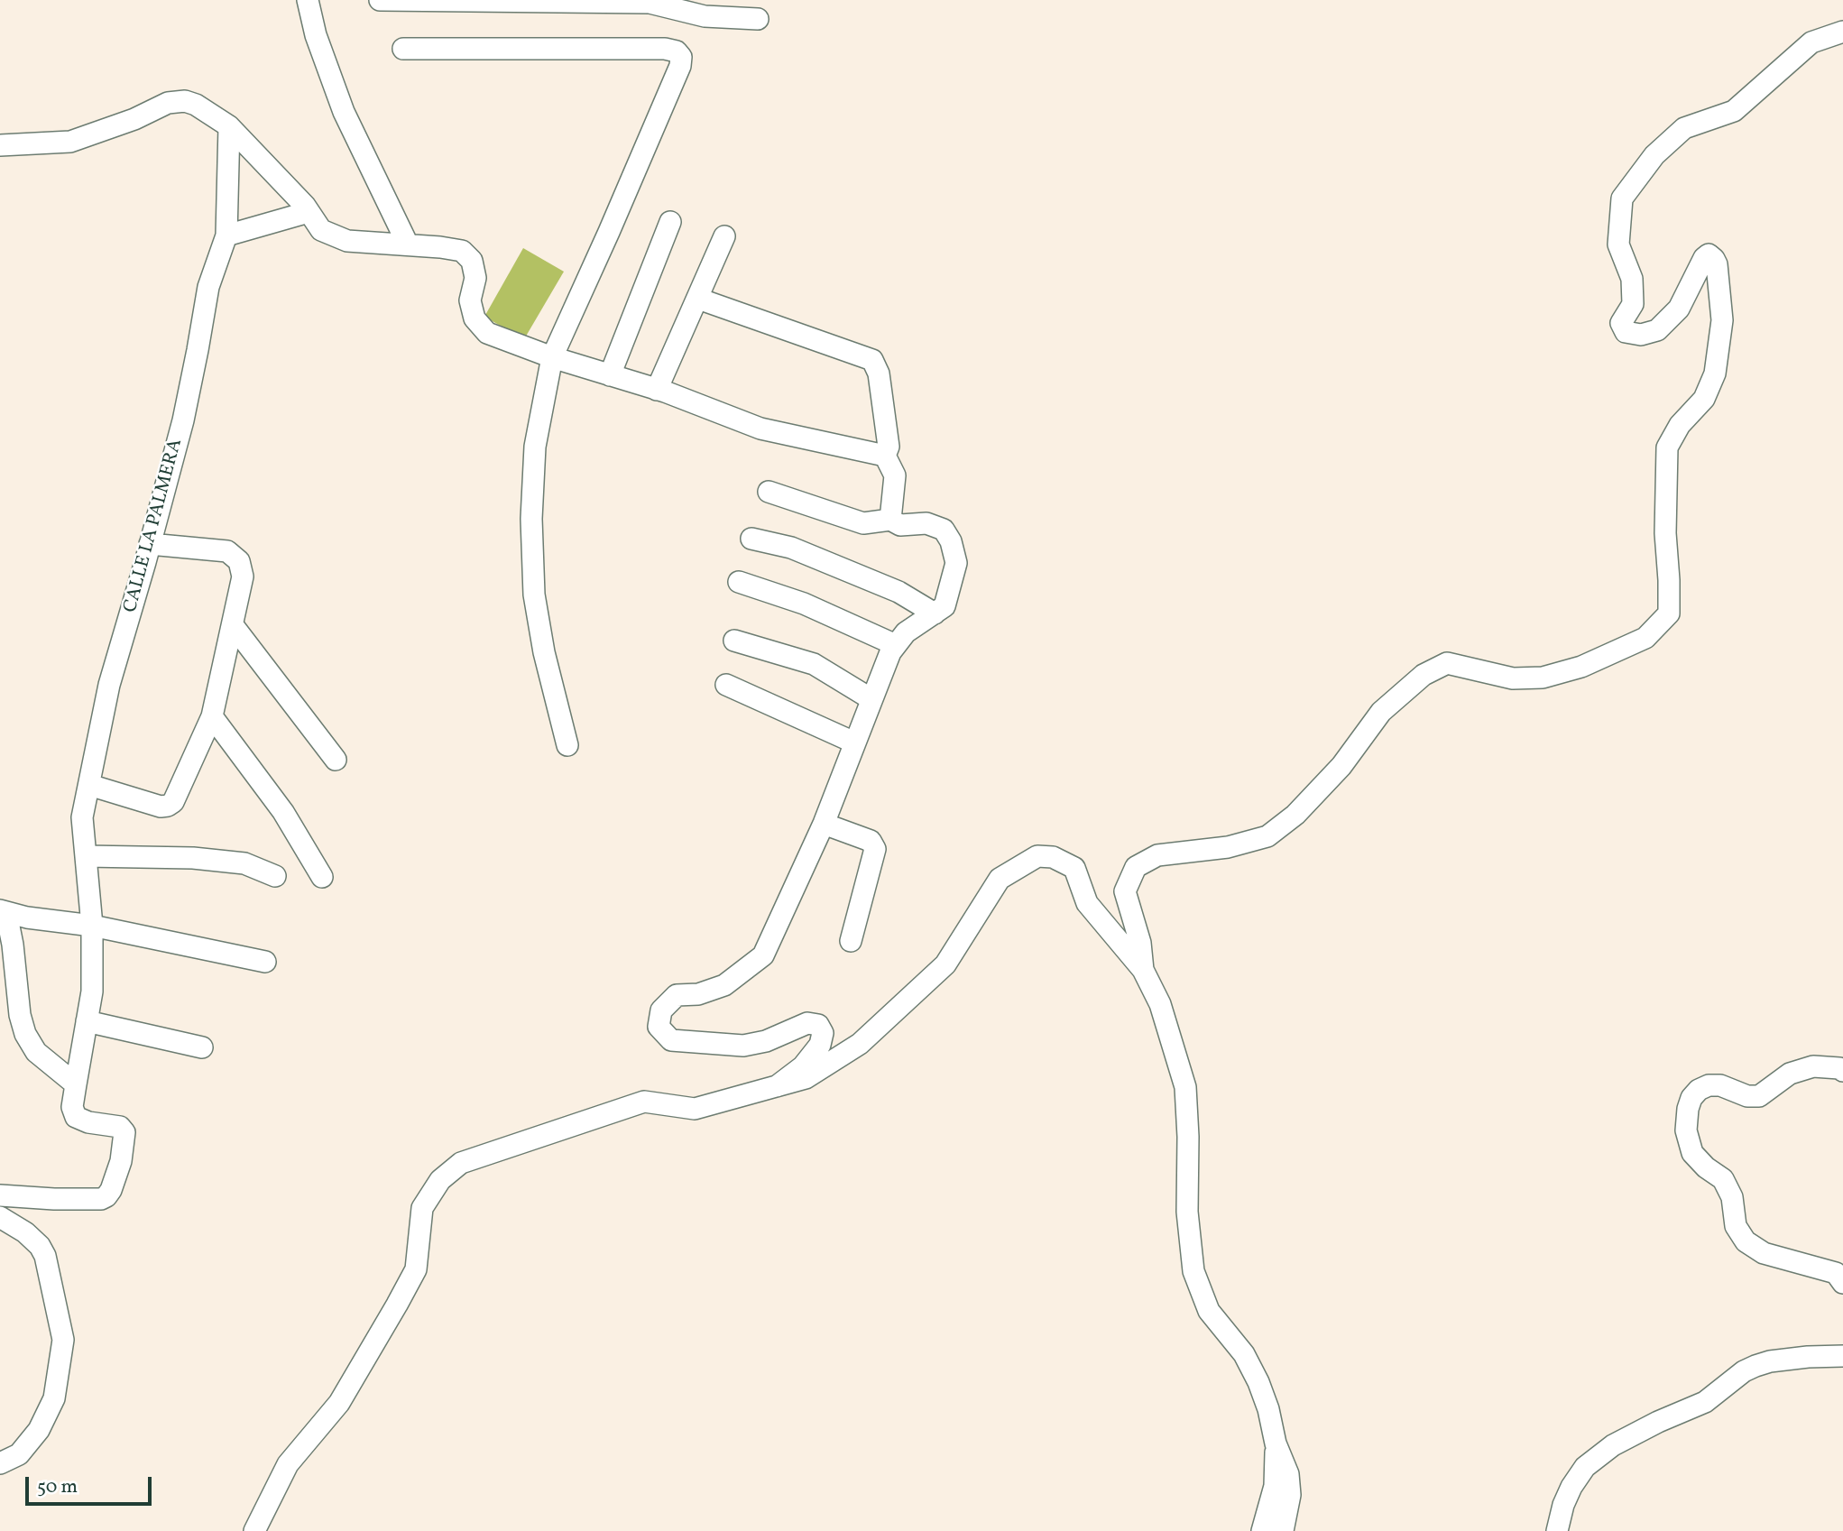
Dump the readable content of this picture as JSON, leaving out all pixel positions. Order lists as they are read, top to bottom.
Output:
{
  "streets": {
    "street": ["CALLE LA PALMERA"]
  },
  "scale_bar": "50 m"
}
